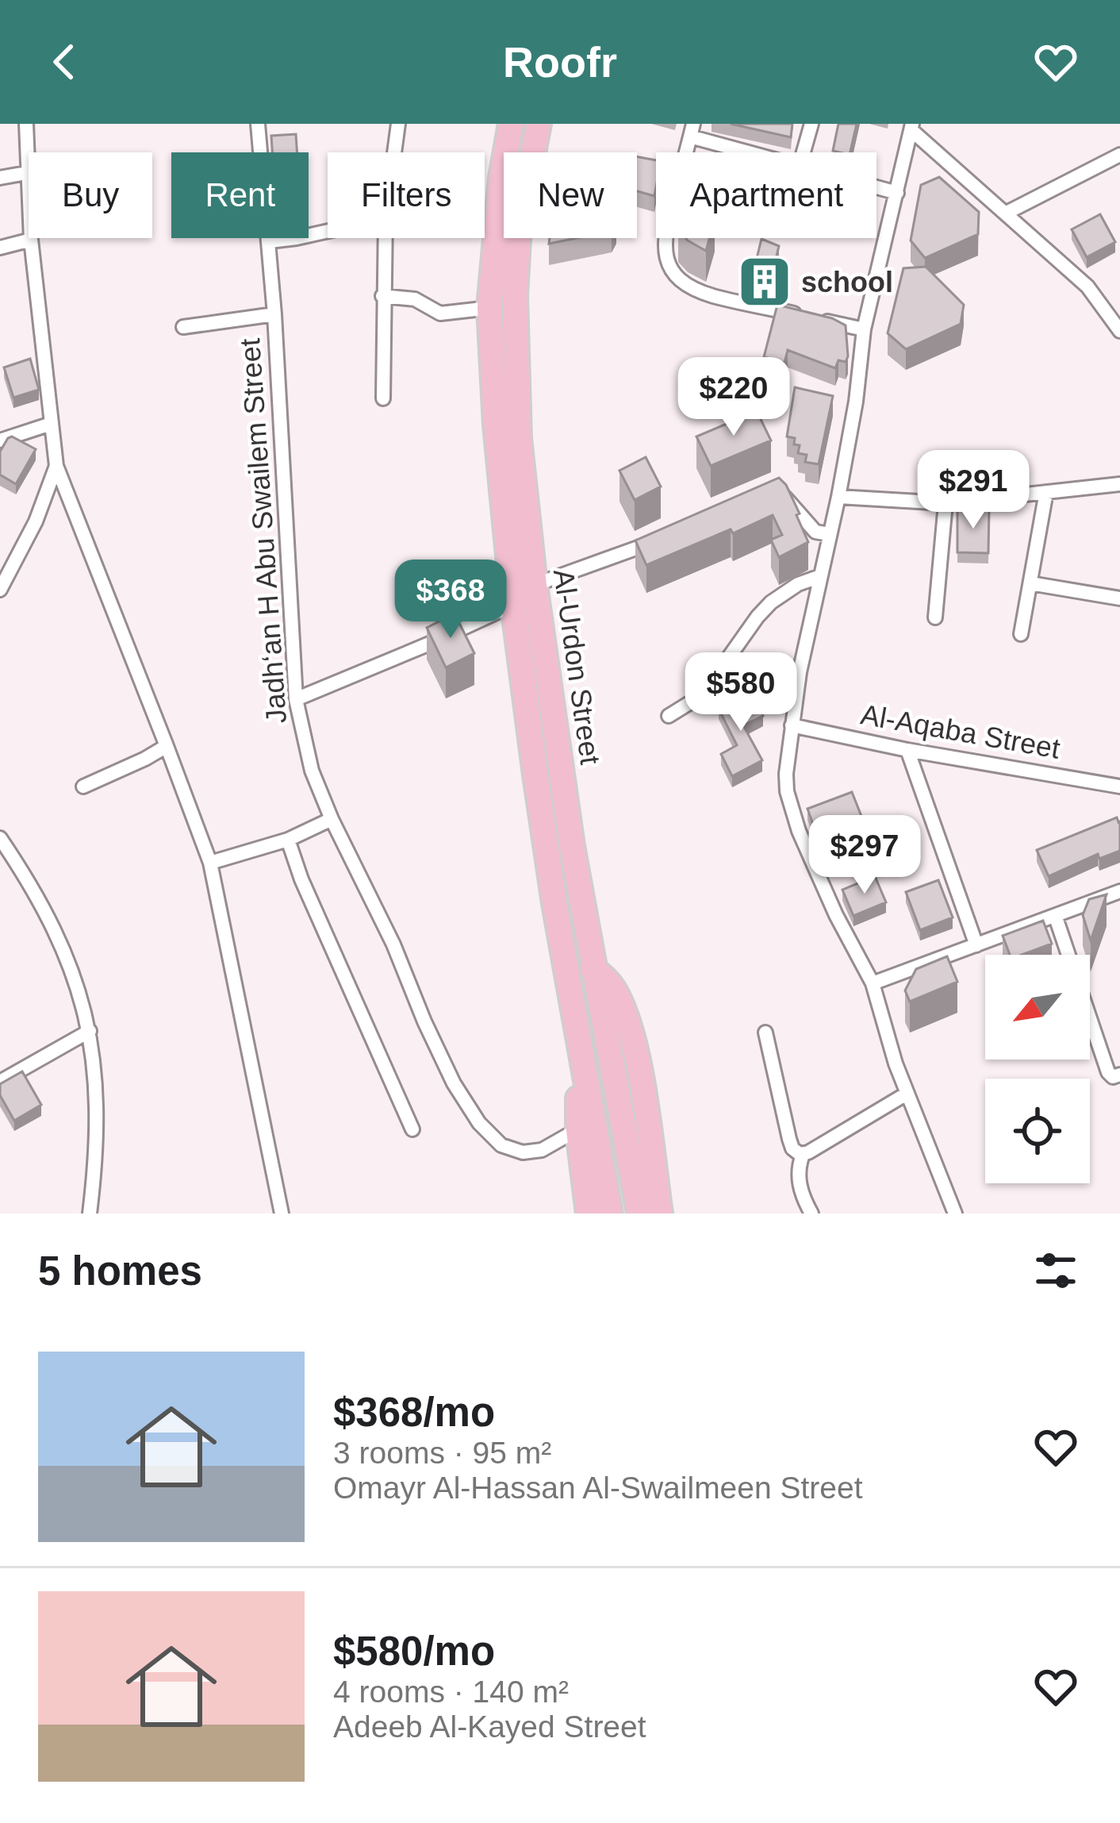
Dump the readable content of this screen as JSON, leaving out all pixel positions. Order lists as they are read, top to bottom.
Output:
{
  "streets": {
    "highway": ["Al-Urdon Street"],
    "street": ["Jadh‘an H Abu Swailem Street", "Al-Aqaba Street"]
  },
  "crossings": [
    ["Jadh‘an H Abu Swailem Street", "Al-Urdon Street"]
  ],
  "places": {
    "building": ["school"]
  },
  "north": "bottom left",
  "page": {
    "header": "Roofr",
    "chip": [
      "Buy",
      "Rent",
      "Filters",
      "New",
      "Apartment"
    ],
    "price": [
      "$220",
      "$291",
      "$368",
      "$580",
      "$297"
    ],
    "heading": "5 homes",
    "list": [
      {
        "name": "$368/mo",
        "note": "3 rooms · 95 m² · Omayr Al-Hassan Al-Swailmeen Street"
      },
      {
        "name": "$580/mo",
        "note": "4 rooms · 140 m² · Adeeb Al-Kayed Street"
      }
    ]
  }
}
